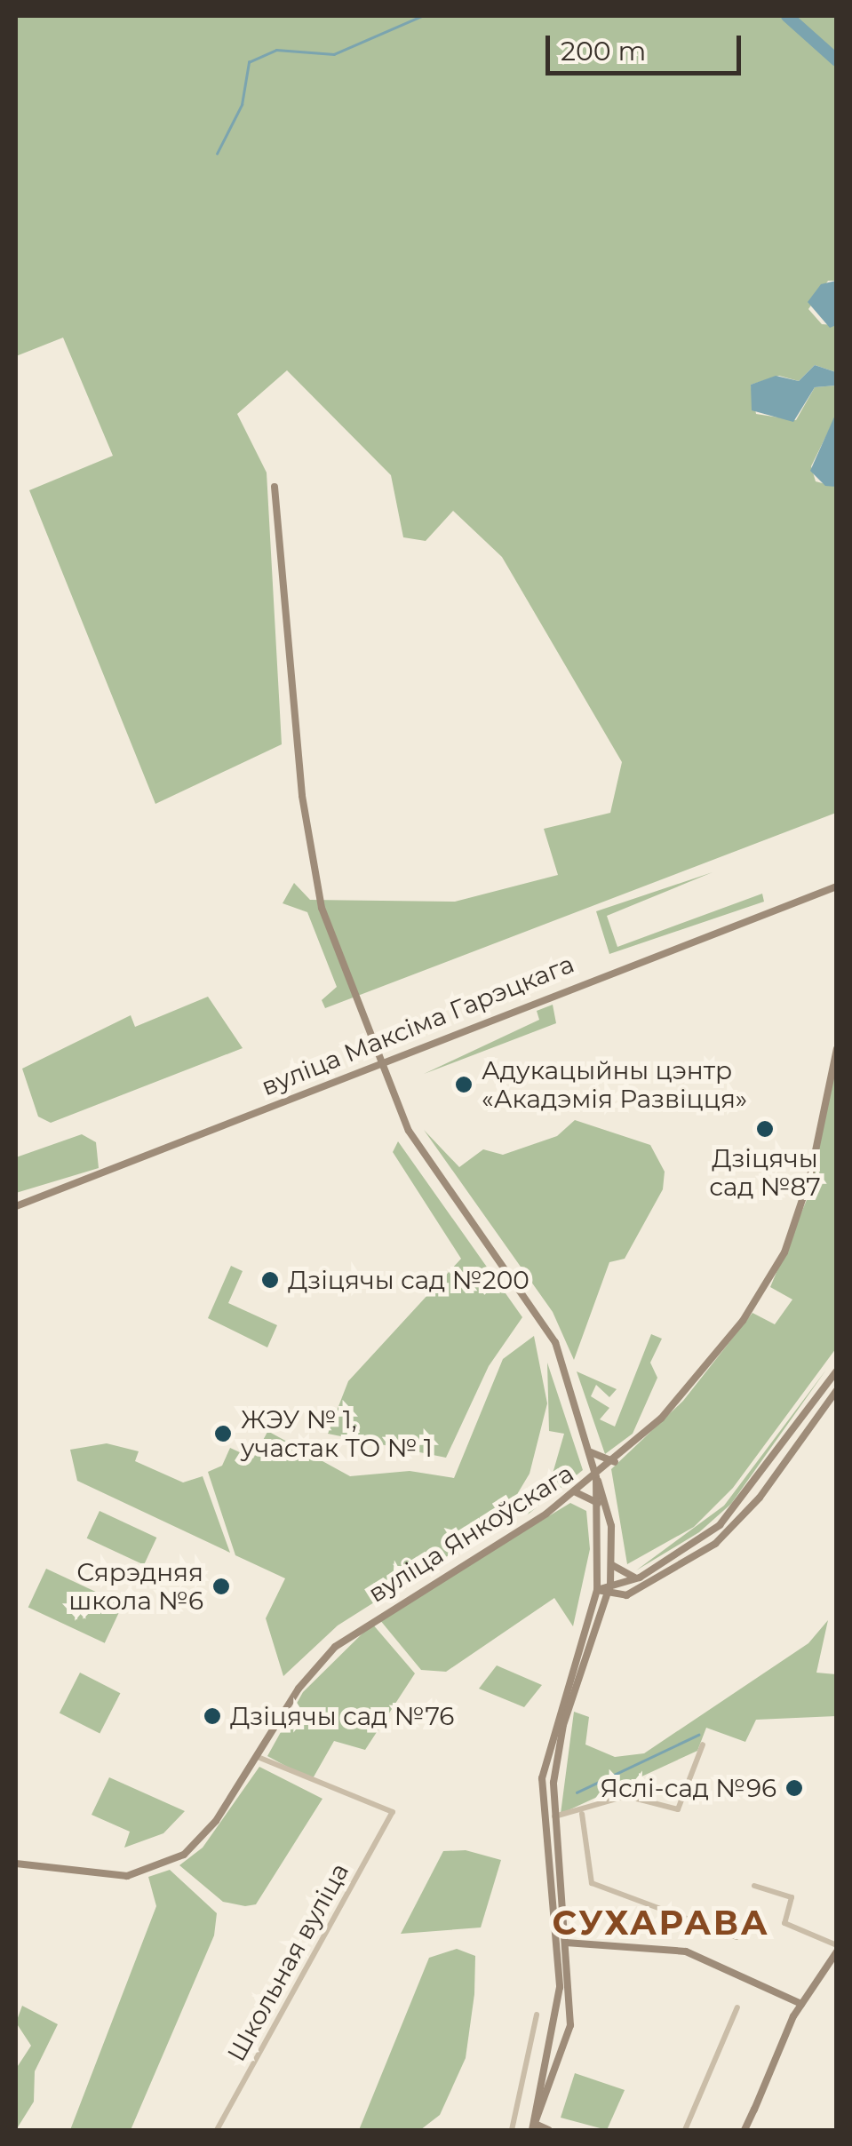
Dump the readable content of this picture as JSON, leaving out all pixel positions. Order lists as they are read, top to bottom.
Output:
{
  "streets": {
    "main road": ["вуліца Максіма Гарэцкага", "вуліца Янкоўскага"],
    "street": ["Школьная вуліца"]
  },
  "crossings": [
    ["вуліца Максіма Гарэцкага", "вуліца Янкоўскага"],
    ["вуліца Янкоўскага", "Школьная вуліца"]
  ],
  "districts": ["СУХАРАВА"],
  "places": [
    "Адукацыйны цэнтр «Акадэмія Развіцця»",
    "Дзіцячы сад №87",
    "Дзіцячы сад №200",
    "ЖЭУ № 1, участак ТО № 1",
    "Сярэдняя школа №6",
    "Дзіцячы сад №76",
    "Яслі-сад №96"
  ],
  "scale_bar": "200 m"
}
